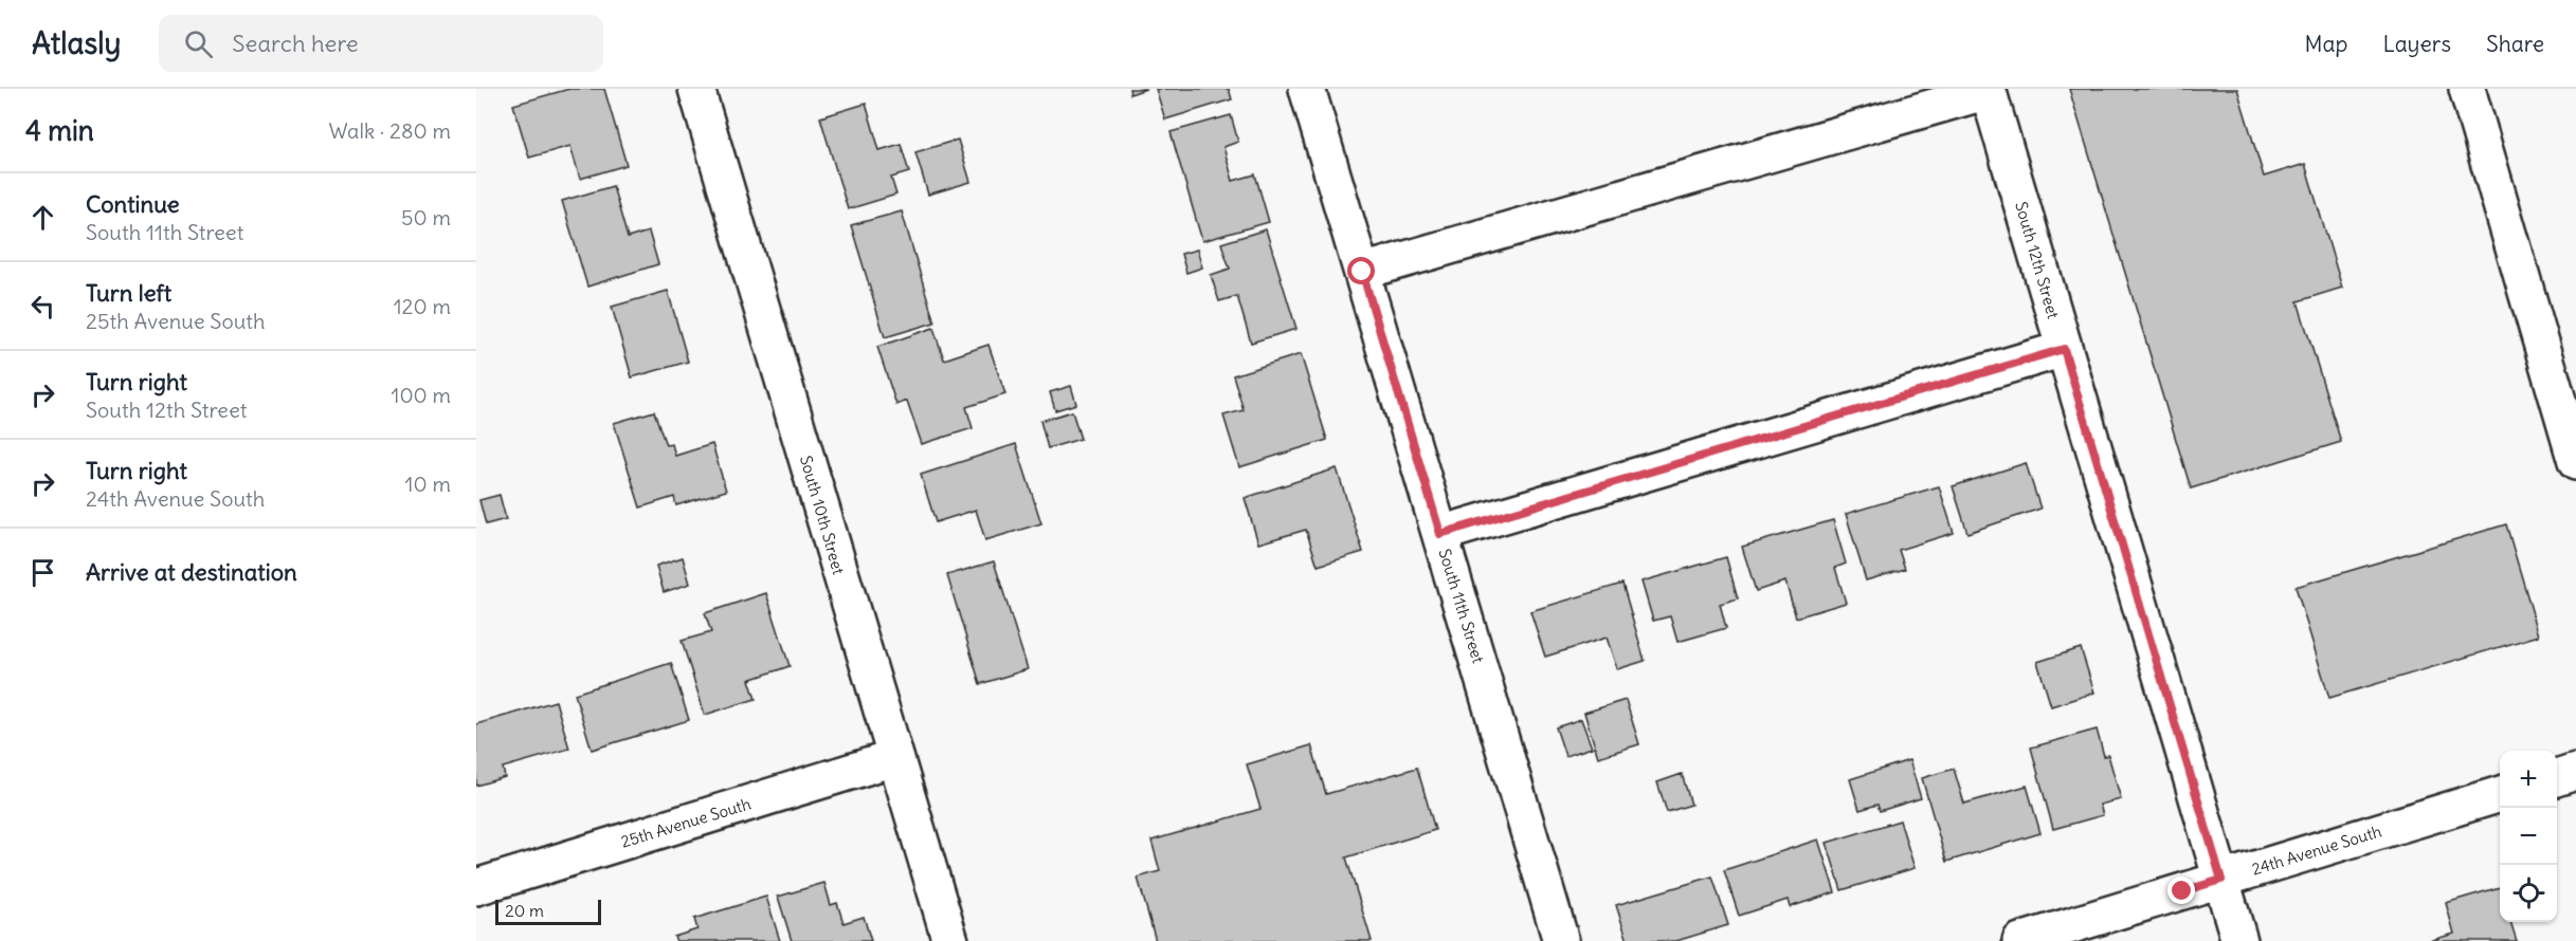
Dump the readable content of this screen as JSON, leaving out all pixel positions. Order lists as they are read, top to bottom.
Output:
{
  "streets": {
    "street": [
      "South 12th Street",
      "South 10th Street",
      "South 11th Street",
      "25th Avenue South",
      "24th Avenue South"
    ]
  },
  "crossings": [
    ["South 12th Street", "24th Avenue South"],
    ["South 10th Street", "25th Avenue South"]
  ],
  "scale_bar": "20 m",
  "page": {
    "header": "Atlasly",
    "search": "Search here",
    "nav": ["Map", "Layers", "Share"],
    "heading": ["4 min", "Walk · 280 m"],
    "list": [
      ["Continue", "South 11th Street", "50 m"],
      ["Turn left", "25th Avenue South", "120 m"],
      ["Turn right", "South 12th Street", "100 m"],
      ["Turn right", "24th Avenue South", "10 m"],
      "Arrive at destination"
    ],
    "map_buttons": ["+", "−"],
    "scale": "20 m"
  }
}
